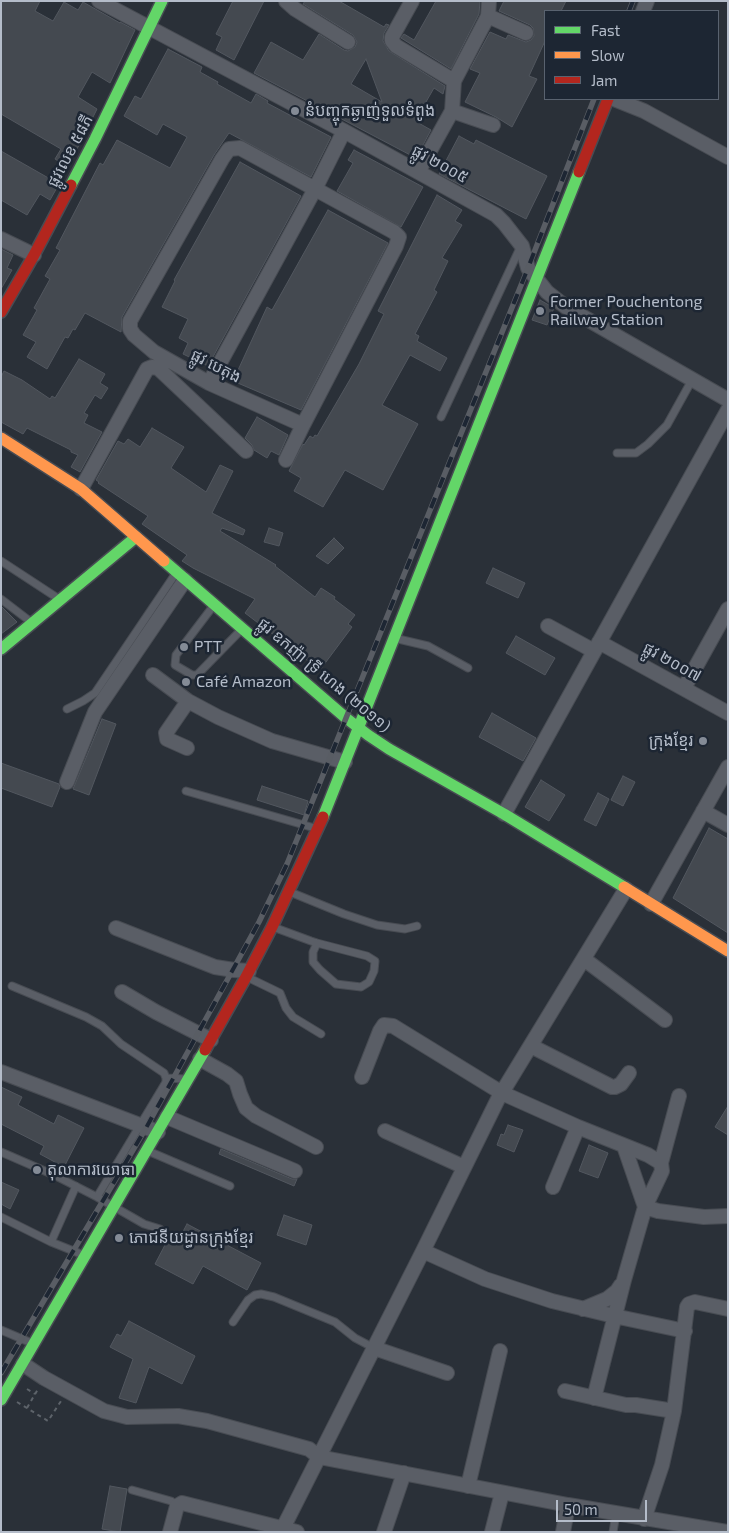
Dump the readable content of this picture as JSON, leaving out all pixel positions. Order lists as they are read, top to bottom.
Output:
{
  "streets": {
    "street": [
      "ផ្លូវលេខ ៥៨ភី",
      "ផ្លូវ ២០០៥",
      "ផ្លូវ បេតុង",
      "ផ្លូវ ២០០៧",
      "ផ្លូវ ឧកញ៉ា ទ្រី ហេង (២០១១)"
    ]
  },
  "crossings": [
    ["ផ្លូវលេខ ៥៨ភី", "ផ្លូវ ២០០៥"]
  ],
  "places": [
    "នំបញ្ចុកឆ្ងាញ់ទួលទំពូង",
    "Former Pouchentong Railway Station",
    "PTT",
    "Café Amazon",
    "ក្រុងខ្មែរ",
    "តុលាការយោធា",
    "ភោជនីយដ្ធានក្រុងខ្មែរ"
  ],
  "legend": ["Fast", "Slow", "Jam"],
  "scale_bar": "50 m"
}
